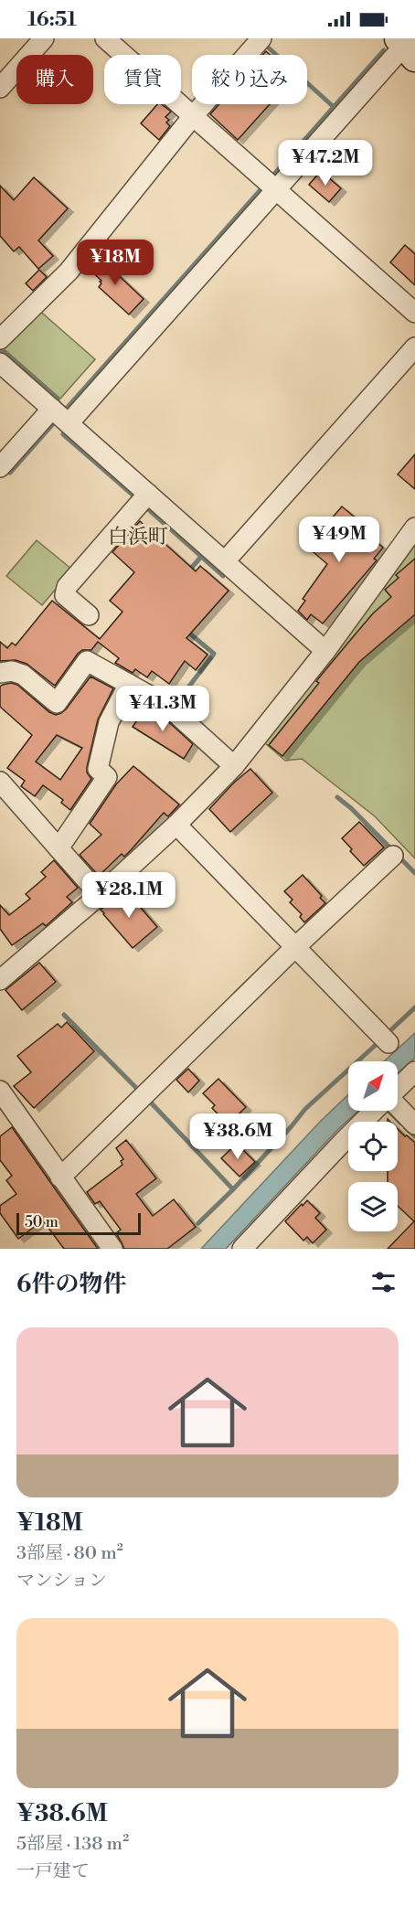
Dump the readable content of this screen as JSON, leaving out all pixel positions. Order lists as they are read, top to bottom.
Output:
{
  "districts": ["白浜町"],
  "scale_bar": "50 m",
  "north": "top right",
  "page": {
    "status": "16:51",
    "chip": ["購入", "賃貸", "絞り込み"],
    "price": [
      "¥47.2M",
      "¥18M",
      "¥49M",
      "¥41.3M",
      "¥28.1M",
      "¥38.6M"
    ],
    "scale": "50 m",
    "heading": "6件の物件",
    "list": [
      {
        "name": "¥18M",
        "note": "3部屋 · 80 m² · マンション"
      },
      {
        "name": "¥38.6M",
        "note": "5部屋 · 138 m² · 一戸建て"
      }
    ]
  }
}
